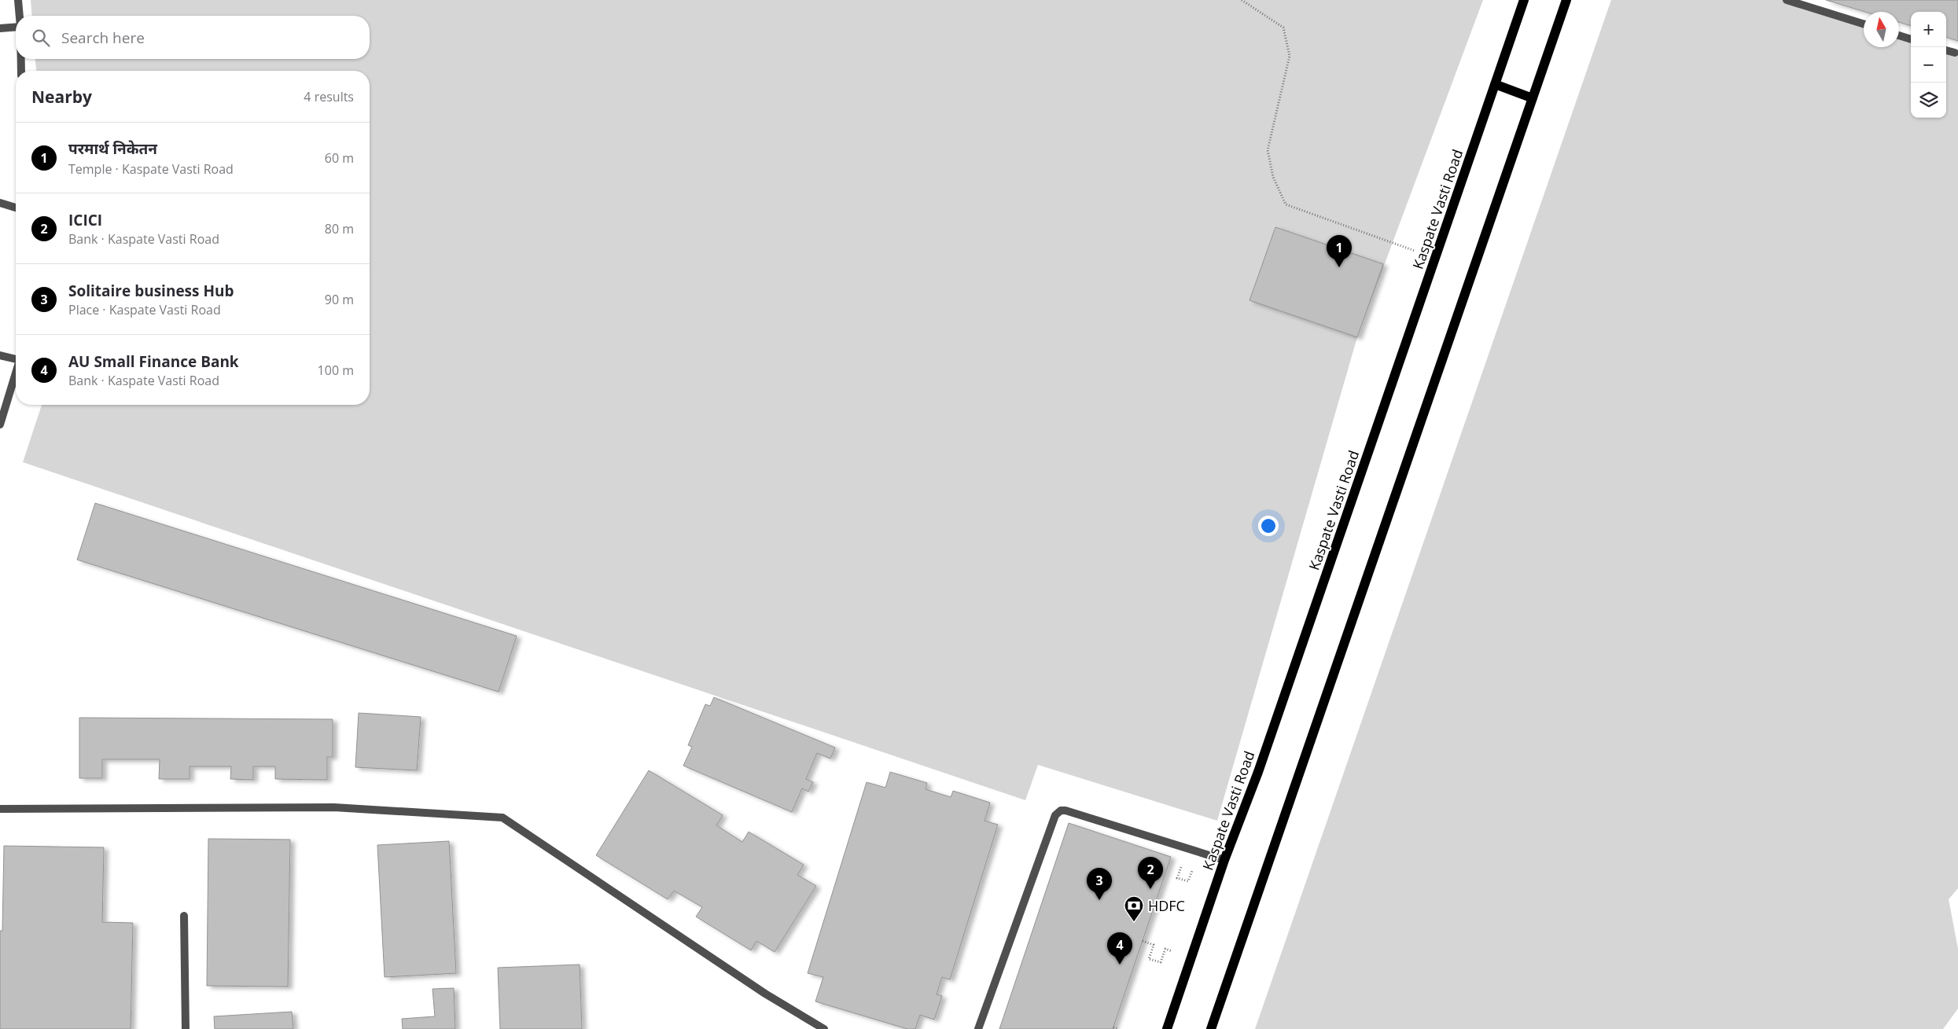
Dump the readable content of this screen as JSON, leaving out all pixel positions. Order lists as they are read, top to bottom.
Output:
{
  "streets": {
    "main road": ["Kaspate Vasti Road"]
  },
  "places": {
    "bank": ["HDFC"]
  },
  "north": "top",
  "page": {
    "map_buttons": ["+", "−"],
    "search": "Search here",
    "heading": ["Nearby", "4 results"],
    "list": [
      {
        "mark": "1",
        "name": "परमार्थ निकेतन",
        "note": "Temple · Kaspate Vasti Road",
        "value": "60 m"
      },
      {
        "mark": "2",
        "name": "ICICI",
        "note": "Bank · Kaspate Vasti Road",
        "value": "80 m"
      },
      {
        "mark": "3",
        "name": "Solitaire business Hub",
        "note": "Place · Kaspate Vasti Road",
        "value": "90 m"
      },
      {
        "mark": "4",
        "name": "AU Small Finance Bank",
        "note": "Bank · Kaspate Vasti Road",
        "value": "100 m"
      }
    ],
    "pins": [
      "1",
      "2",
      "3",
      "4"
    ]
  }
}
